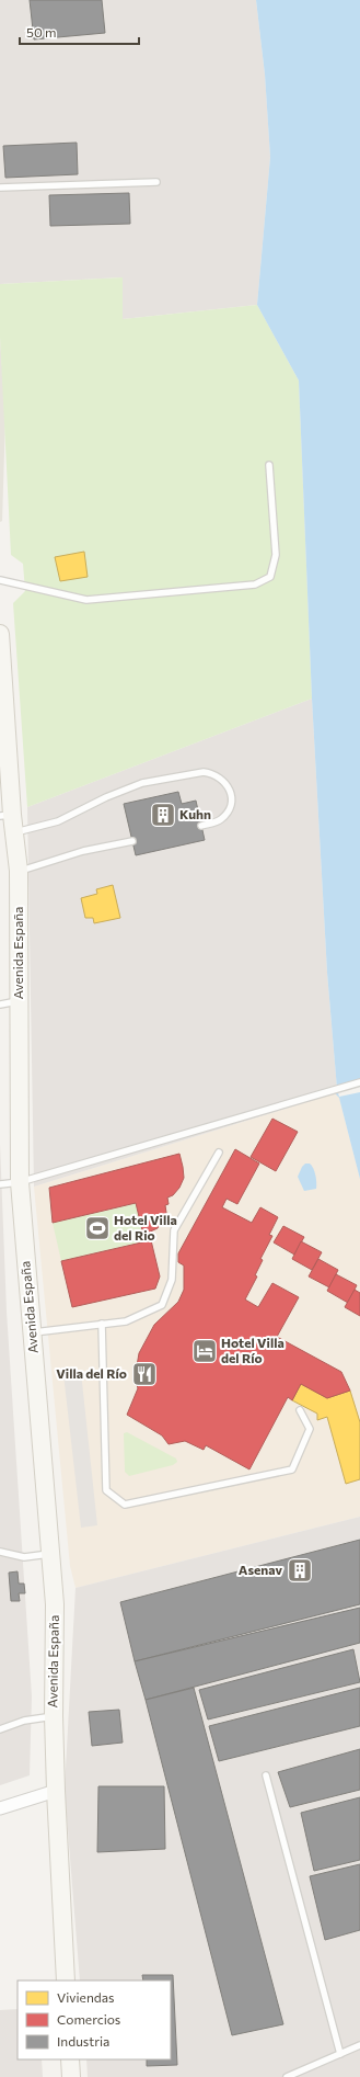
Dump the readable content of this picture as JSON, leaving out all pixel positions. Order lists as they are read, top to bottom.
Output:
{
  "streets": {
    "main road": ["Avenida España"]
  },
  "places": {
    "building": ["Kuhn", "Asenav"],
    "sports": ["Hotel Villa del Rio"],
    "hotel": ["Hotel Villa del Río"],
    "restaurant": ["Villa del Río"]
  },
  "legend": ["Viviendas", "Comercios", "Industria"],
  "scale_bar": "50 m"
}
